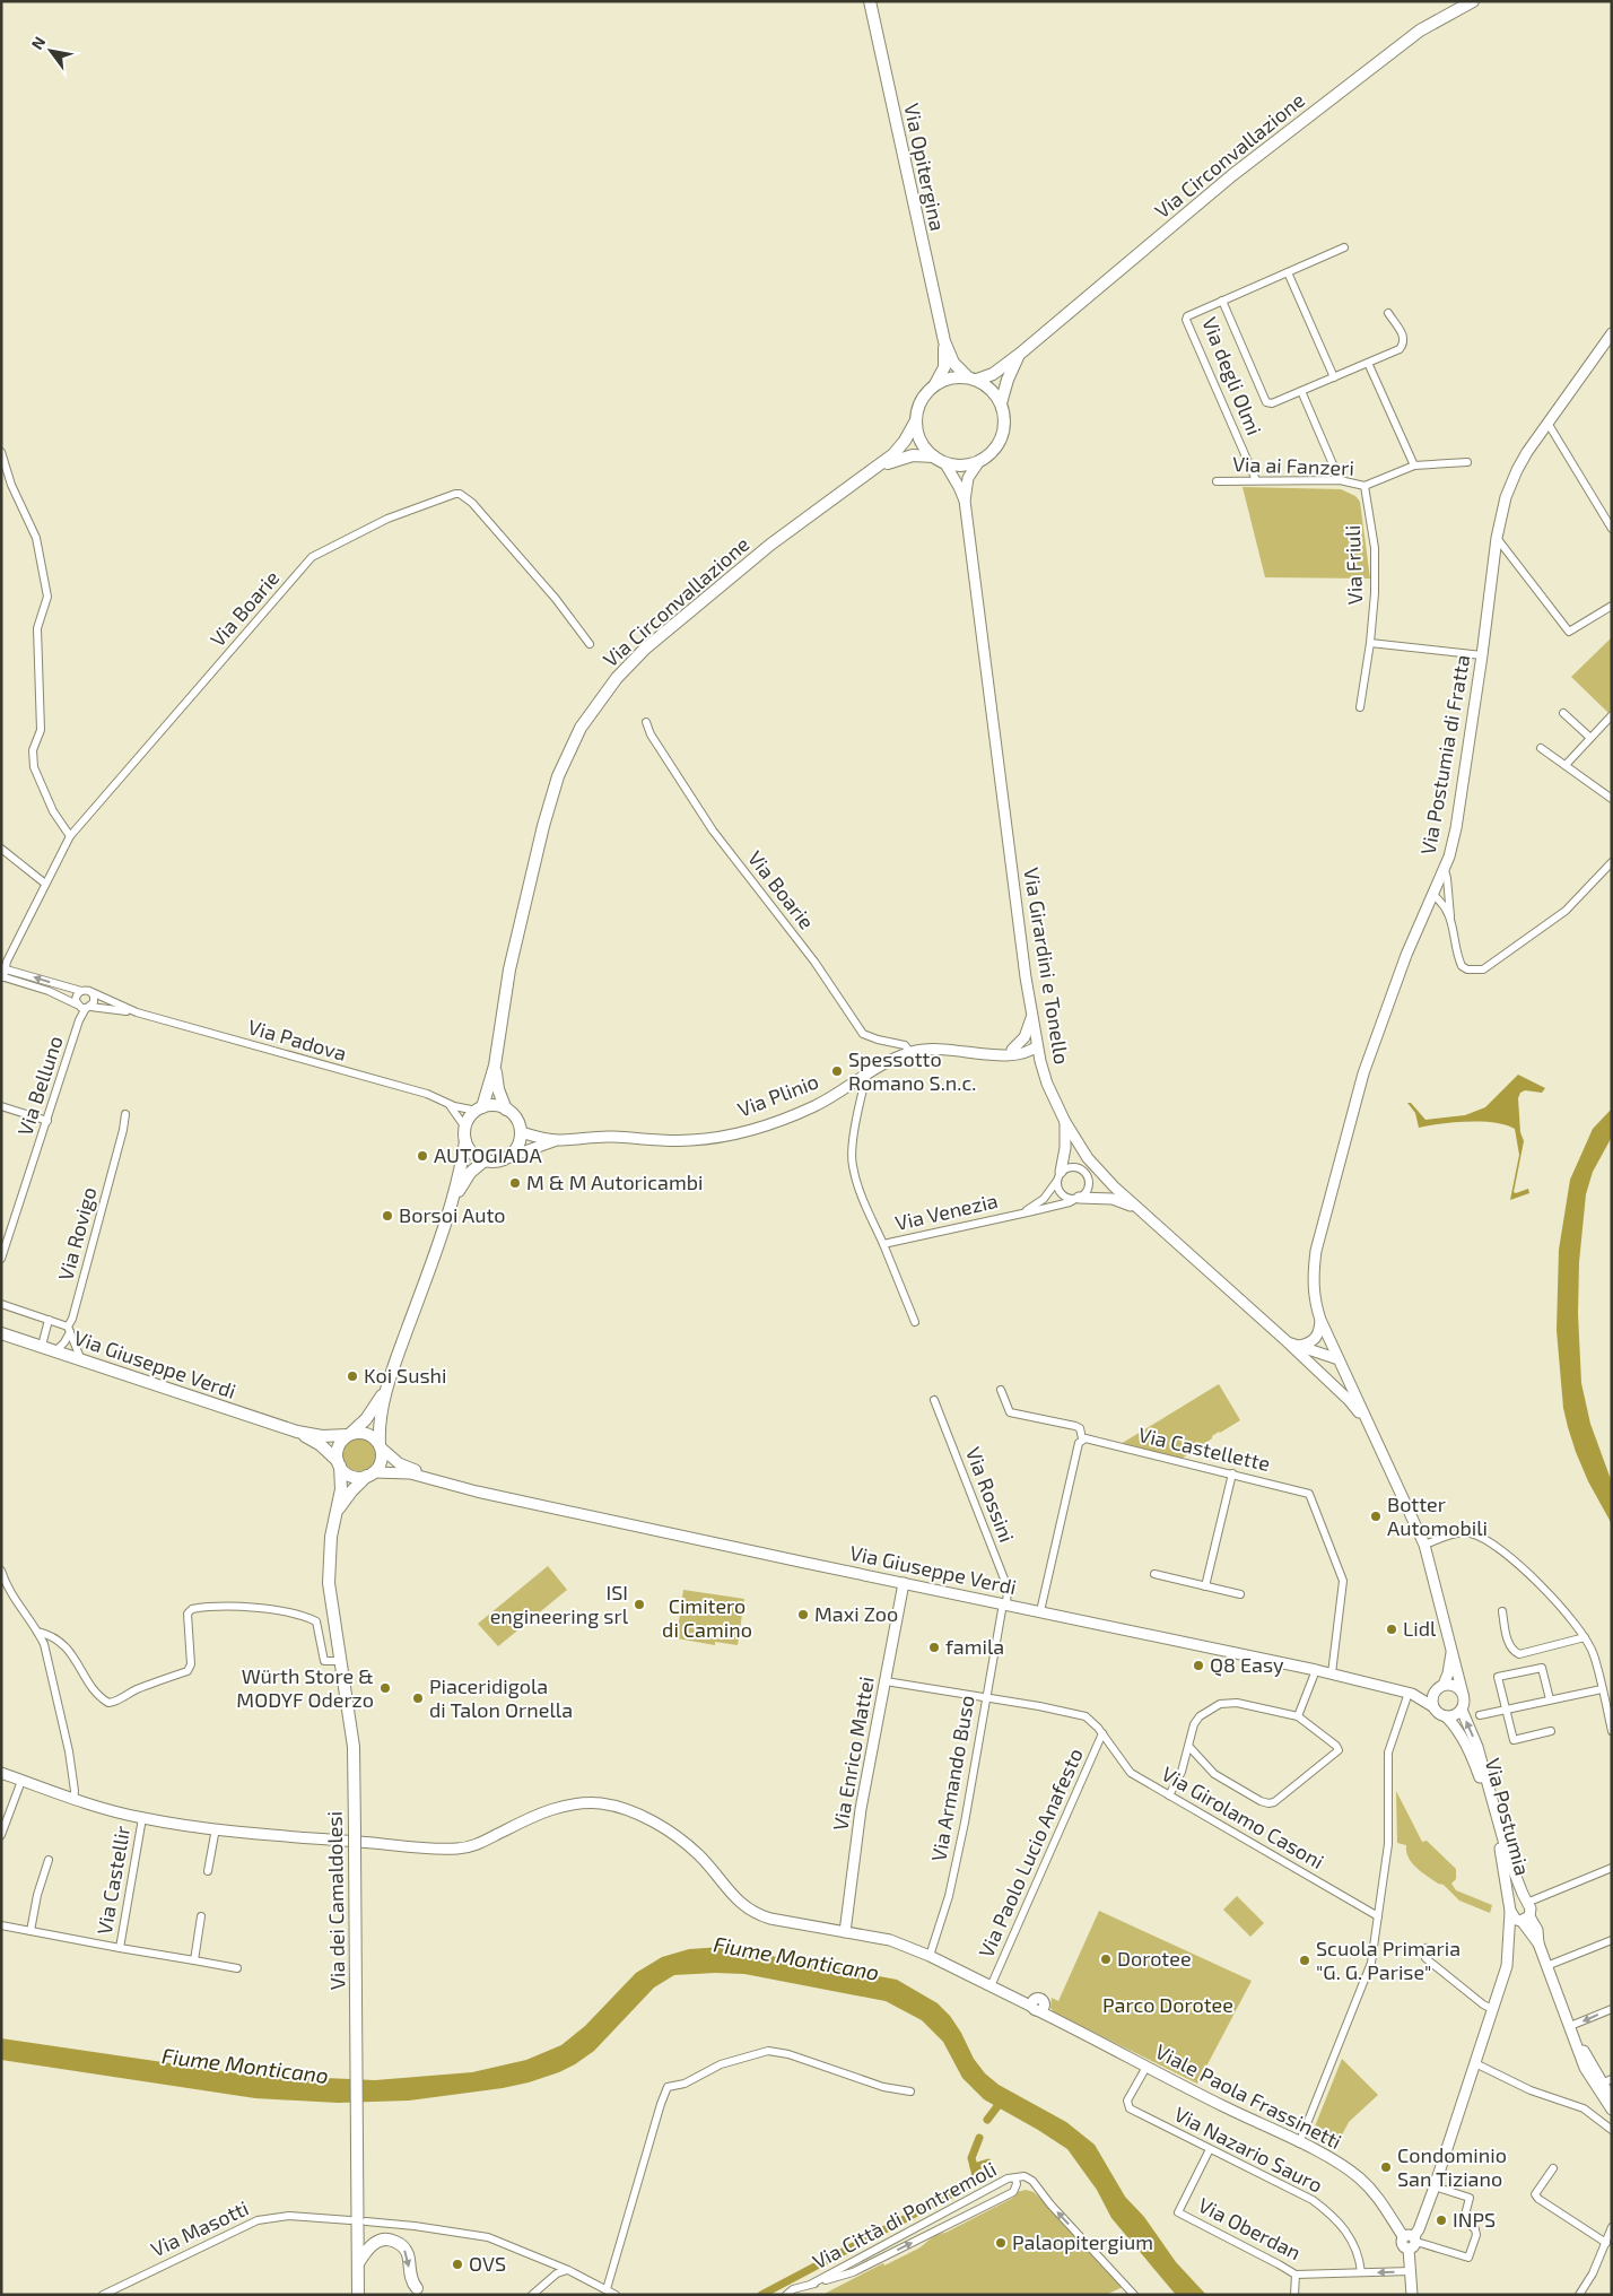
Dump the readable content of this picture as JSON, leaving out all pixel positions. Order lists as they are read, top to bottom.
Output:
{
  "streets": {
    "main road": [
      "Via Circonvallazione",
      "Via Opitergina",
      "Via Postumia di Fratta",
      "Via Girardini e Tonello",
      "Via Plinio",
      "Via Giuseppe Verdi",
      "Via Enrico Mattei",
      "Via Postumia",
      "Via dei Camaldolesi",
      "Viale Paola Frassinetti"
    ],
    "street": [
      "Via degli Olmi",
      "Via ai Fanzeri",
      "Via Friuli",
      "Via Boarie",
      "Via Padova",
      "Via Belluno",
      "Via Venezia",
      "Via Rovigo",
      "Via Castellette",
      "Via Rossini",
      "Via Armando Buso",
      "Via Girolamo Casoni",
      "Via Paolo Lucio Anafesto",
      "Via Castellir",
      "Via Nazario Sauro",
      "Via Città di Pontremoli",
      "Via Masotti",
      "Via Oberdan"
    ]
  },
  "crossings": [
    ["Via Circonvallazione", "Via Opitergina"],
    ["Via Circonvallazione", "Via Girardini e Tonello"],
    ["Via Circonvallazione", "Via Padova"],
    ["Via Circonvallazione", "Via Plinio"],
    ["Via Opitergina", "Via Girardini e Tonello"],
    ["Via degli Olmi", "Via ai Fanzeri"],
    ["Via ai Fanzeri", "Via Friuli"],
    ["Via Boarie", "Via Plinio"],
    ["Via Postumia di Fratta", "Via Girardini e Tonello"],
    ["Via Postumia di Fratta", "Via Postumia"],
    ["Via Girardini e Tonello", "Via Plinio"],
    ["Via Padova", "Via Plinio"],
    ["Via Plinio", "Via Venezia"],
    ["Via Rovigo", "Via Giuseppe Verdi"],
    ["Via Giuseppe Verdi", "Via Castellette"],
    ["Via Giuseppe Verdi", "Via Rossini"],
    ["Via Giuseppe Verdi", "Via Enrico Mattei"],
    ["Via Giuseppe Verdi", "Via Armando Buso"],
    ["Via Giuseppe Verdi", "Via Postumia"],
    ["Via Giuseppe Verdi", "Via dei Camaldolesi"],
    ["Via Rossini", "Via Armando Buso"],
    ["Via Enrico Mattei", "Via Girolamo Casoni"],
    ["Via Enrico Mattei", "Viale Paola Frassinetti"],
    ["Via Armando Buso", "Via Girolamo Casoni"],
    ["Via Armando Buso", "Viale Paola Frassinetti"],
    ["Via Postumia", "Viale Paola Frassinetti"],
    ["Via Girolamo Casoni", "Via Paolo Lucio Anafesto"],
    ["Via Paolo Lucio Anafesto", "Viale Paola Frassinetti"],
    ["Via Castellir", "Viale Paola Frassinetti"],
    ["Viale Paola Frassinetti", "Via Nazario Sauro"],
    ["Via Nazario Sauro", "Via Oberdan"]
  ],
  "water": ["Fiume Monticano"],
  "parks": ["Cimitero di Camino", "Parco Dorotee"],
  "places": [
    "Spessotto Romano S.n.c.",
    "AUTOGIADA",
    "M & M Autoricambi",
    "Borsoi Auto",
    "Koi Sushi",
    "Botter Automobili",
    "ISI engineering srl",
    "Maxi Zoo",
    "Lidl",
    "famila",
    "Q8 Easy",
    "Würth Store & MODYF Oderzo",
    "Piaceridigola di Talon Ornella",
    "Dorotee",
    "Scuola Primaria \"G. G. Parise\"",
    "Condominio San Tiziano",
    "INPS",
    "Palaopitergium",
    "OVS"
  ],
  "north": "top left"
}
